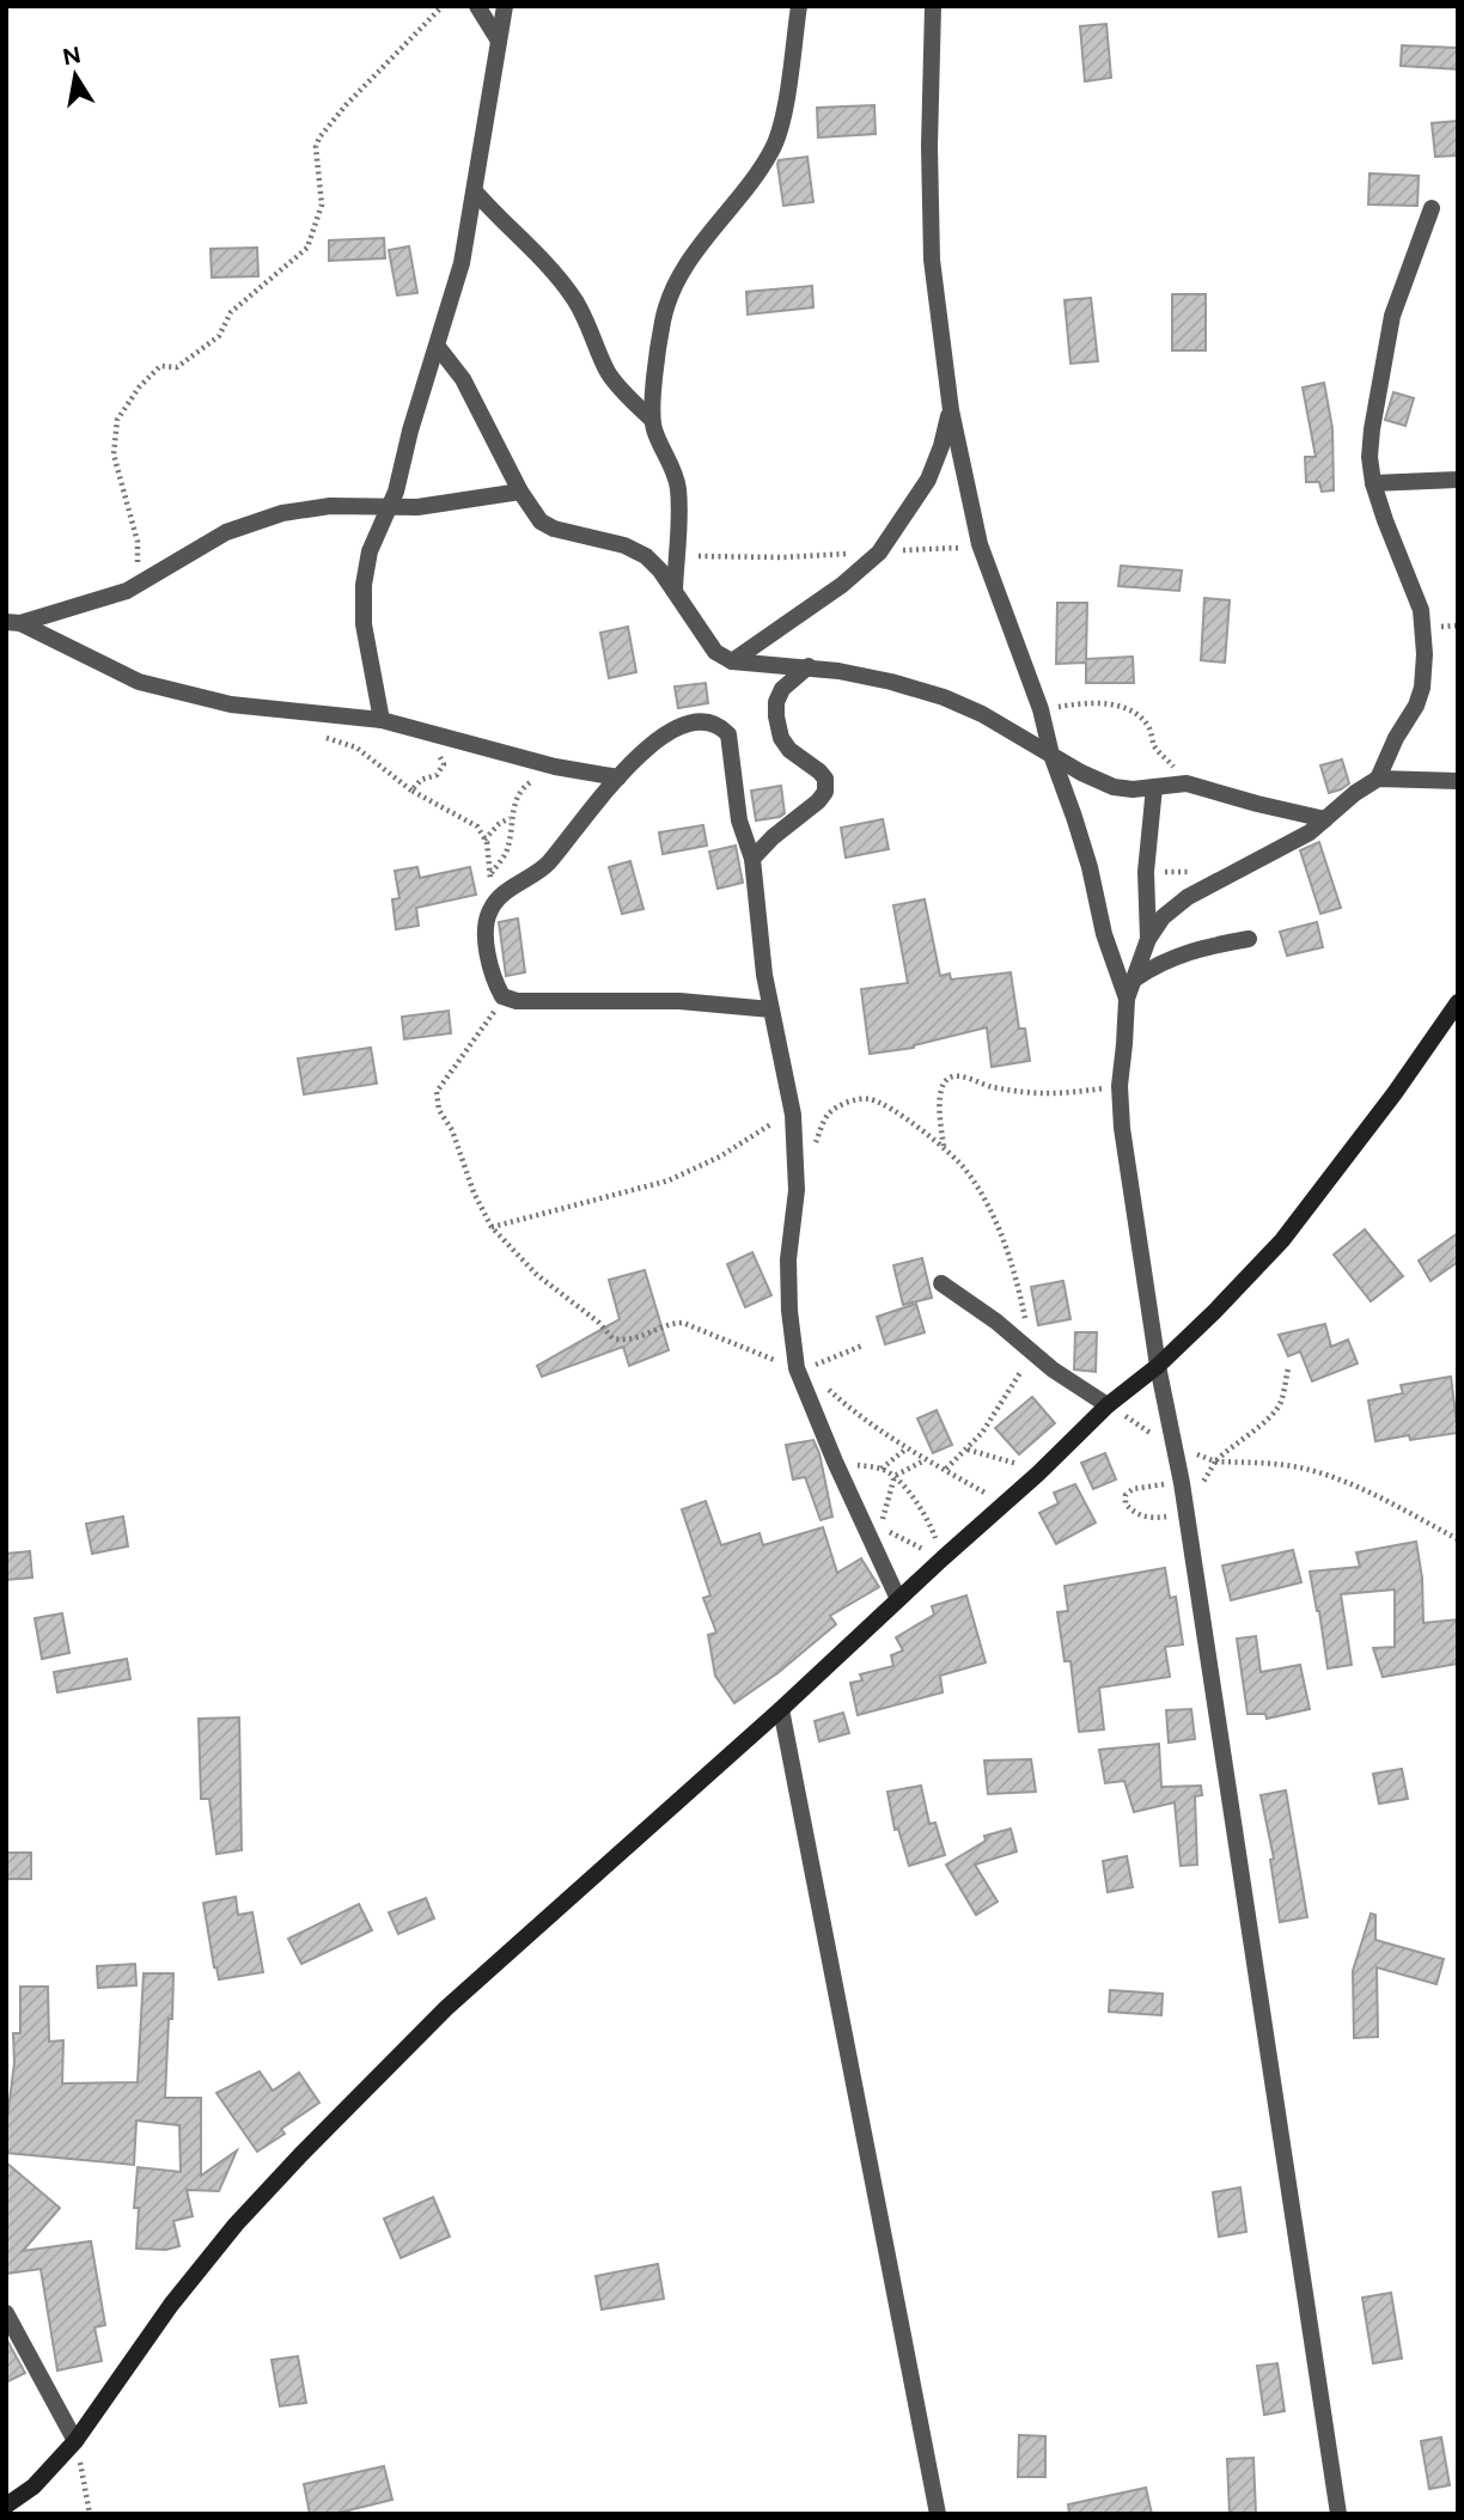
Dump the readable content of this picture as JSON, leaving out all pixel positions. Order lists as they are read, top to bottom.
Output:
{
  "north": "top"
}
